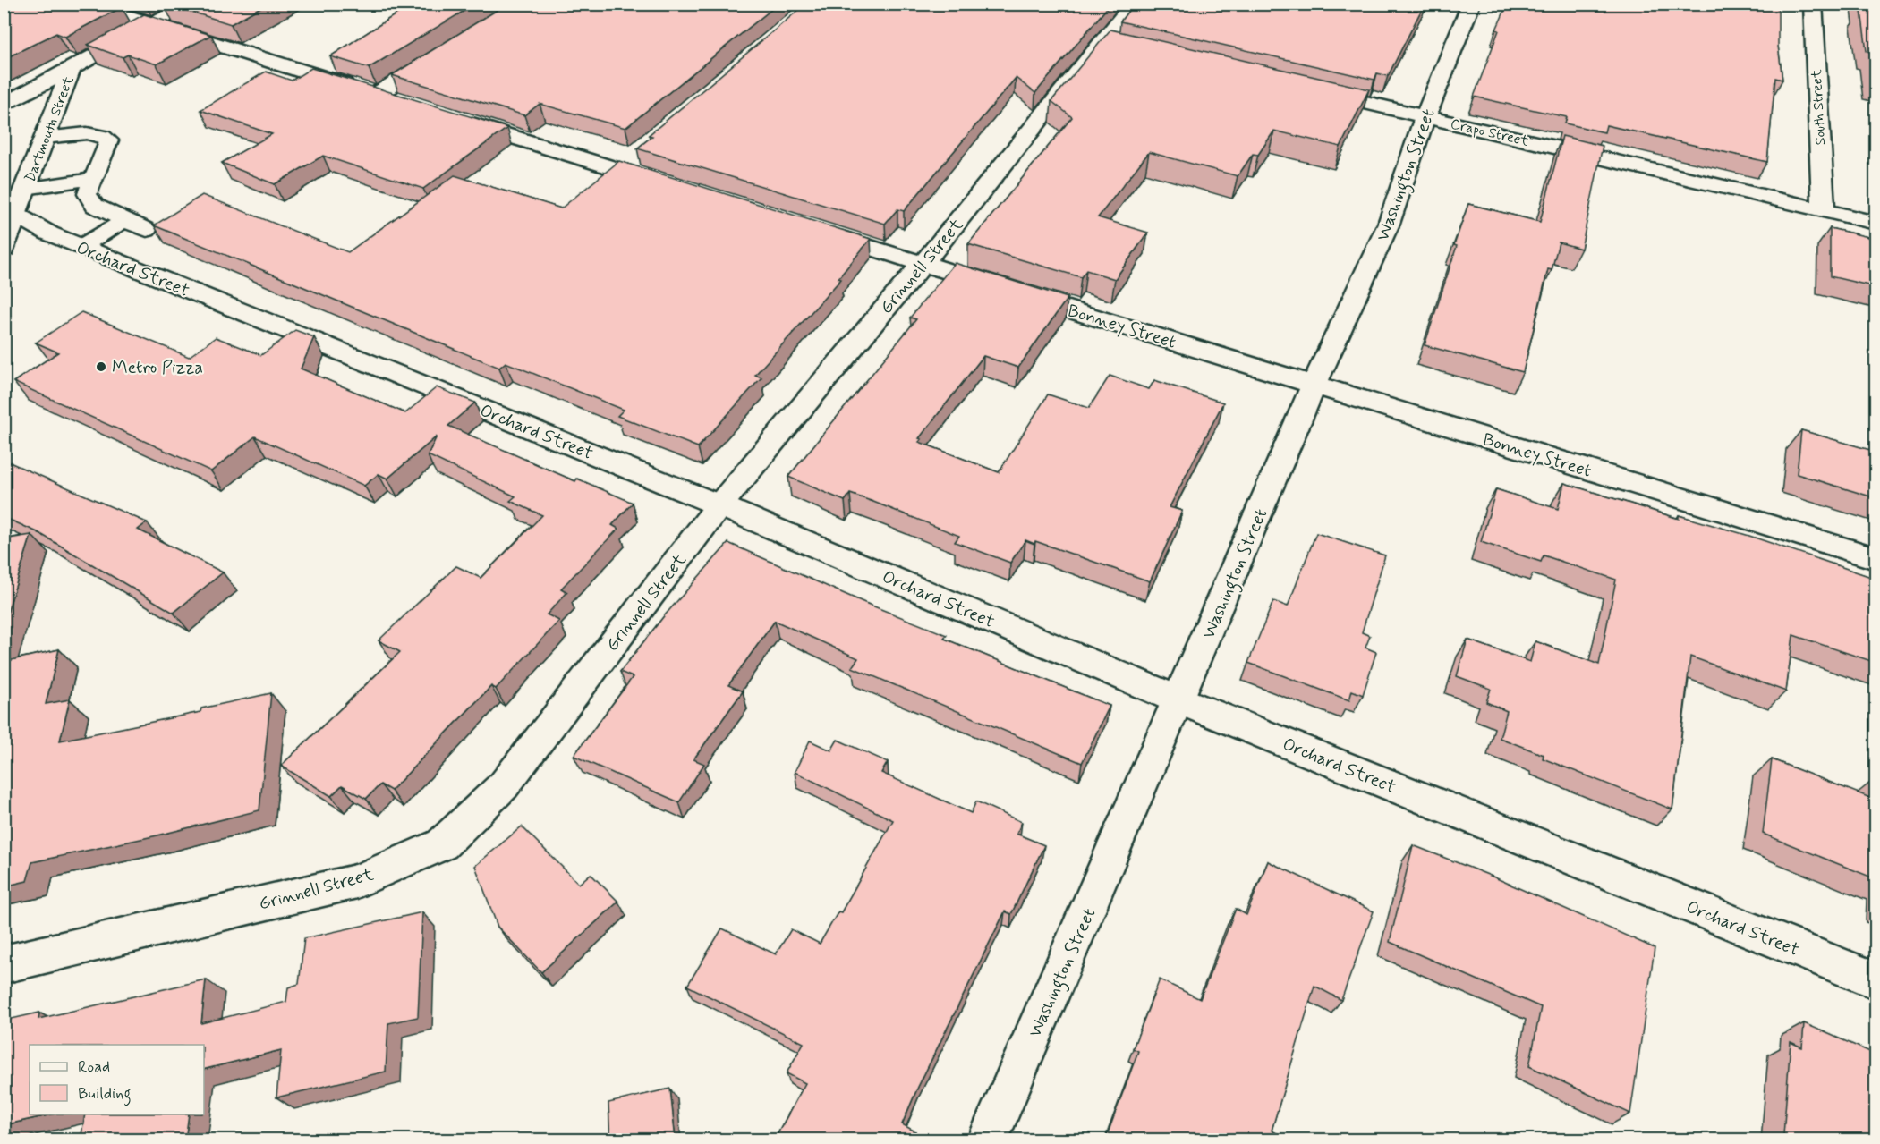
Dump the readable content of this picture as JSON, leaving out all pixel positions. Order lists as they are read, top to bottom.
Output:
{
  "streets": {
    "street": [
      "South Street",
      "Dartmouth Street",
      "Crapo Street",
      "Washington Street",
      "Grinnell Street",
      "Orchard Street",
      "Bonney Street"
    ]
  },
  "crossings": [
    ["South Street", "Crapo Street"],
    ["Dartmouth Street", "Orchard Street"],
    ["Crapo Street", "Washington Street"],
    ["Washington Street", "Orchard Street"],
    ["Washington Street", "Bonney Street"],
    ["Grinnell Street", "Orchard Street"],
    ["Grinnell Street", "Bonney Street"]
  ],
  "places": ["Metro Pizza"],
  "legend": ["Road", "Building"]
}
